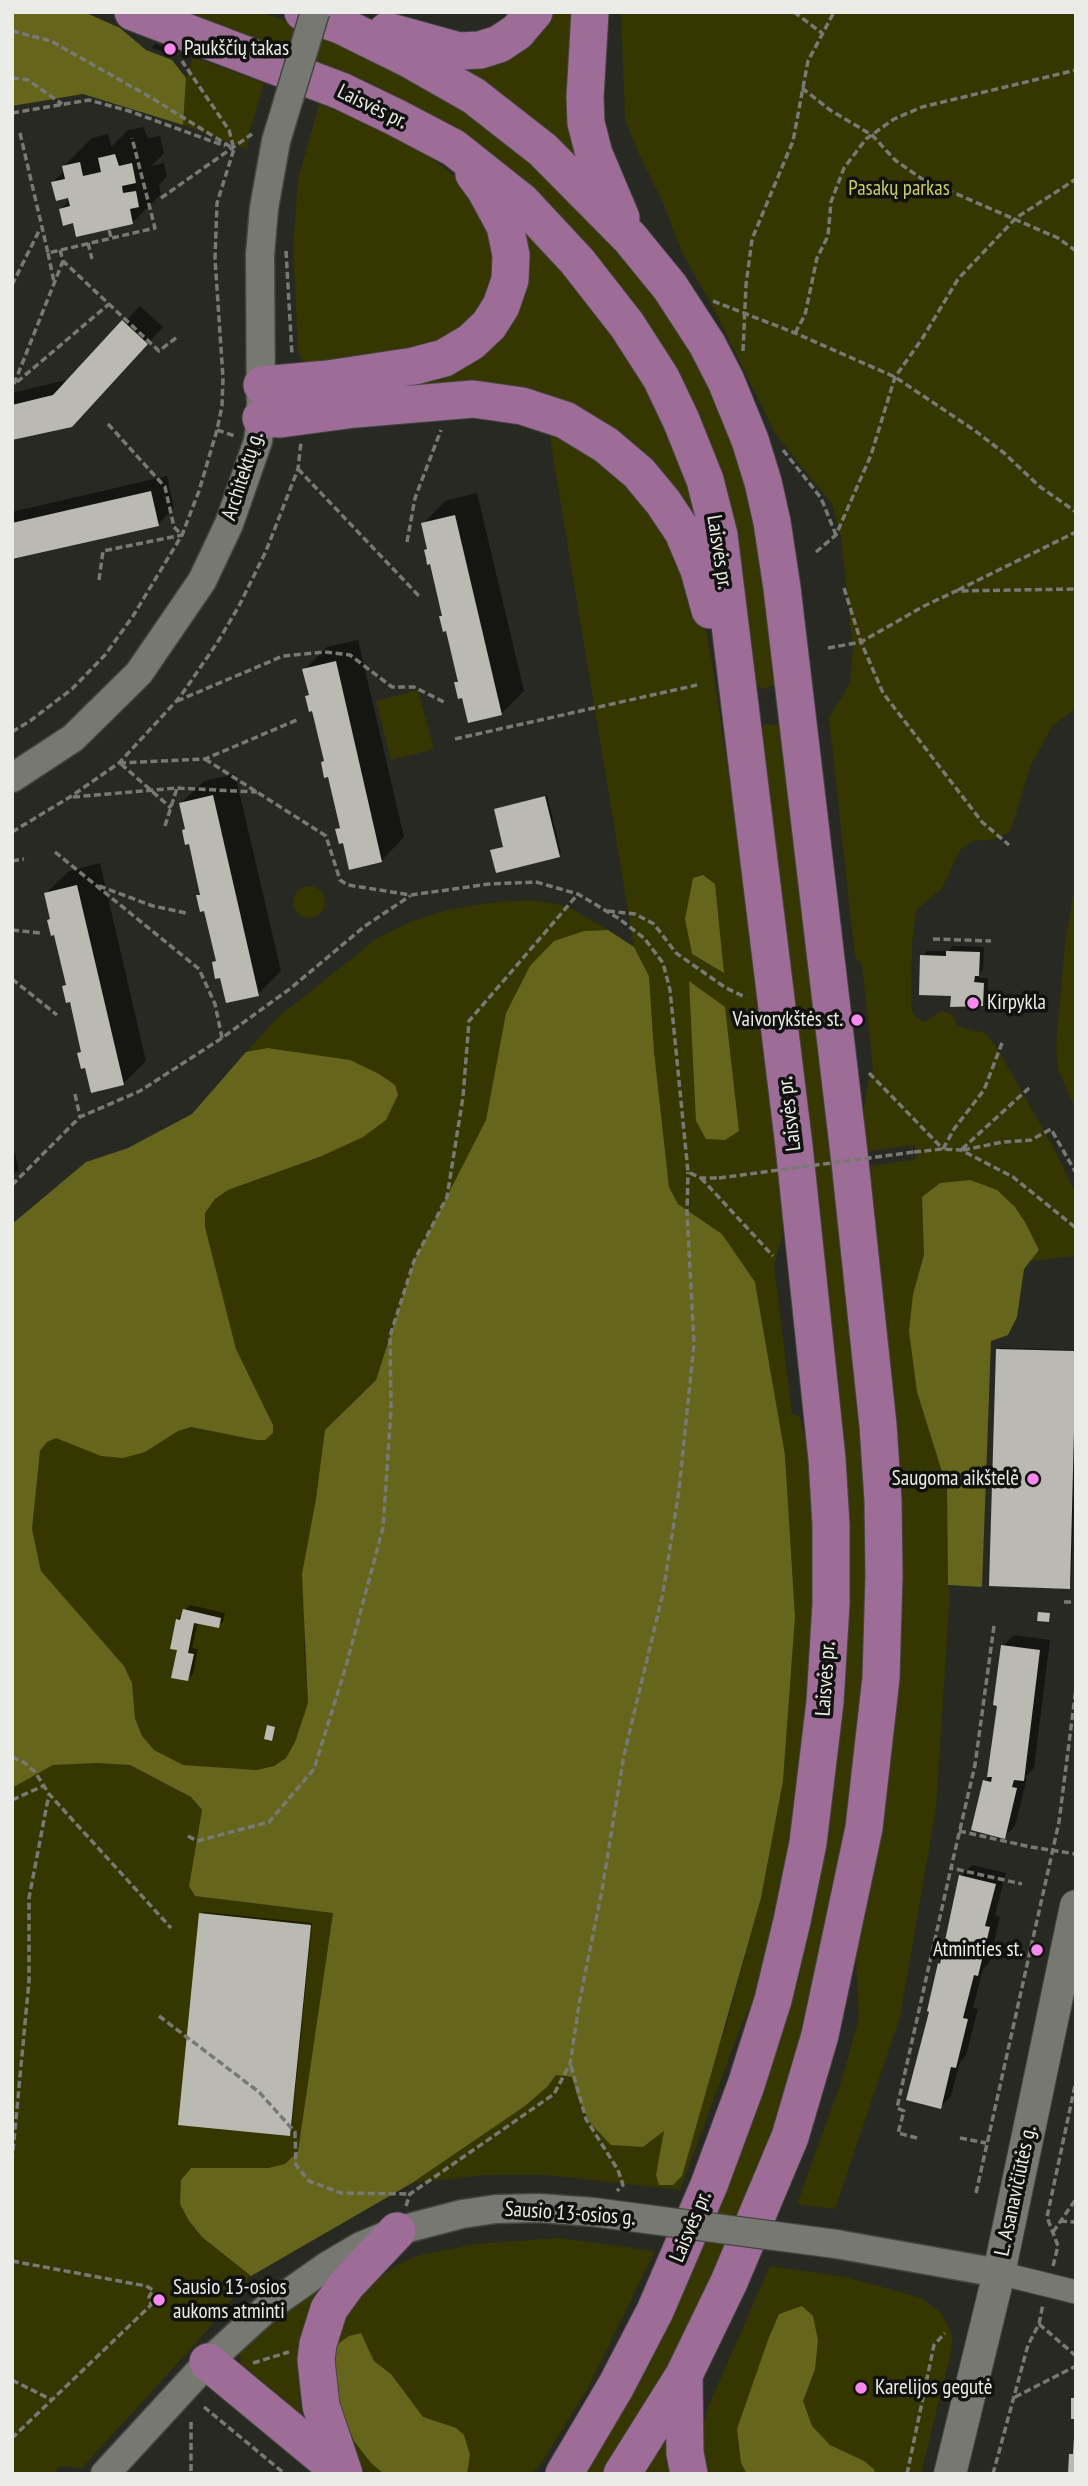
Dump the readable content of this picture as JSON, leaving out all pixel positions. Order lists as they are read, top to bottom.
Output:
{
  "streets": {
    "main road": ["Laisvės pr.", "L. Asanavičiūtės g."],
    "street": ["Architektų g.", "Sausio 13-osios g."]
  },
  "crossings": [
    ["L. Asanavičiūtės g.", "Sausio 13-osios g."]
  ],
  "parks": ["Pasakų parkas"],
  "places": [
    "Paukščių takas",
    "Kirpykla",
    "Vaivorykštės st.",
    "Saugoma aikštelė",
    "Atminties st.",
    "Sausio 13-osios aukoms atminti",
    "Karelijos gegutė"
  ]
}
